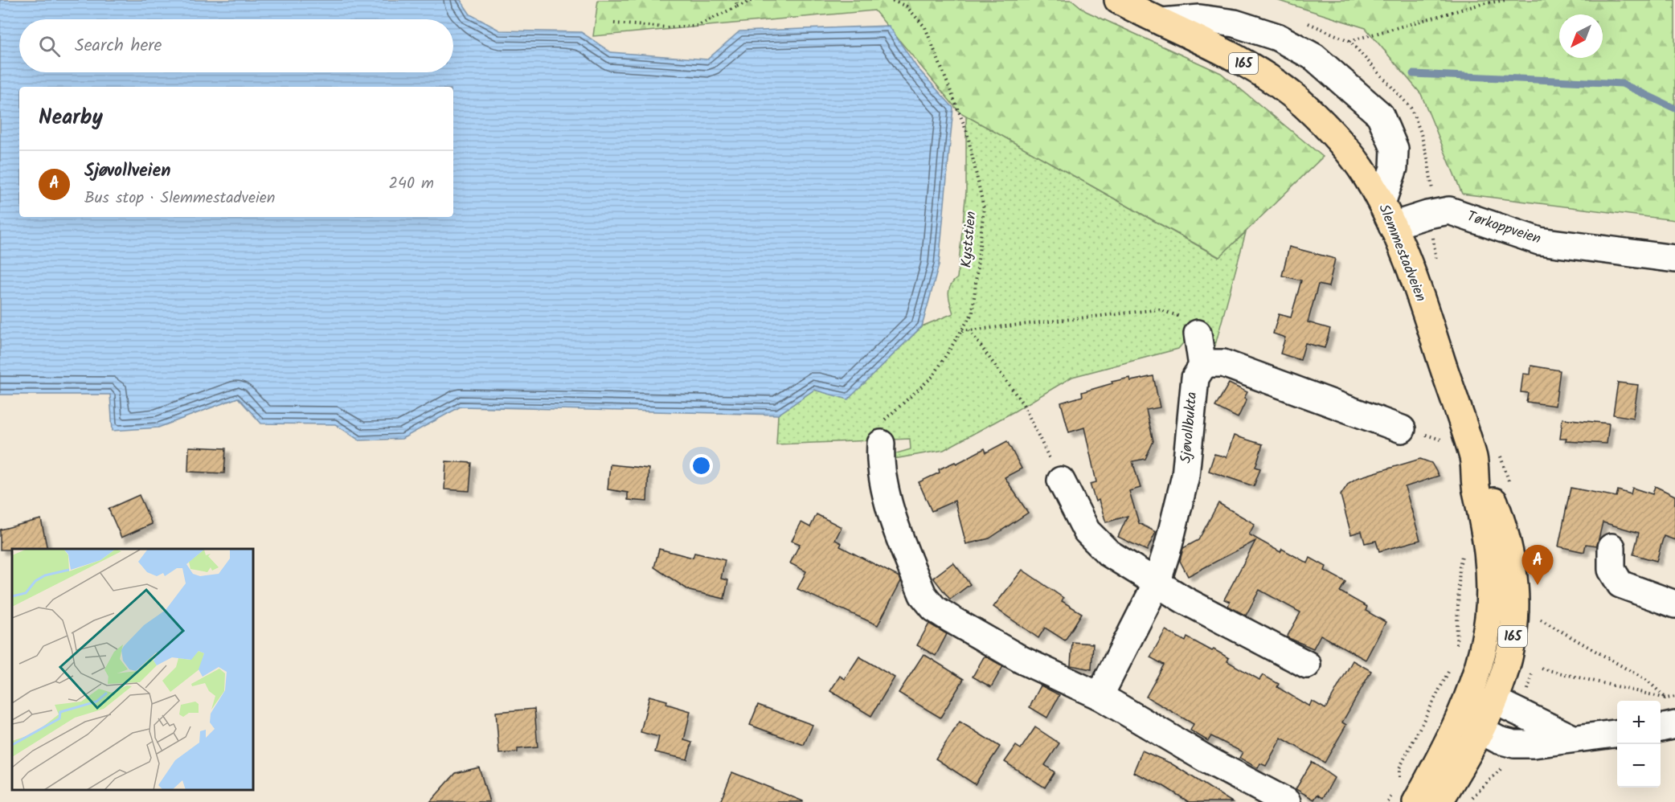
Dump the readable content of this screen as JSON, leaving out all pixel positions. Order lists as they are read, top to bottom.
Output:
{
  "streets": {
    "main road": ["165", "Slemmestadveien"],
    "street": ["Tørkoppveien", "Sjøvollbukta"],
    "path": ["Kyststien"]
  },
  "crossings": [
    ["Tørkoppveien", "Slemmestadveien"]
  ],
  "north": "bottom left",
  "page": {
    "search": "Search here",
    "heading": "Nearby",
    "list": [
      {
        "mark": "A",
        "name": "Sjøvollveien",
        "note": "Bus stop · Slemmestadveien",
        "value": "240 m"
      }
    ],
    "pins": "A",
    "map_buttons": ["+", "−"]
  }
}
